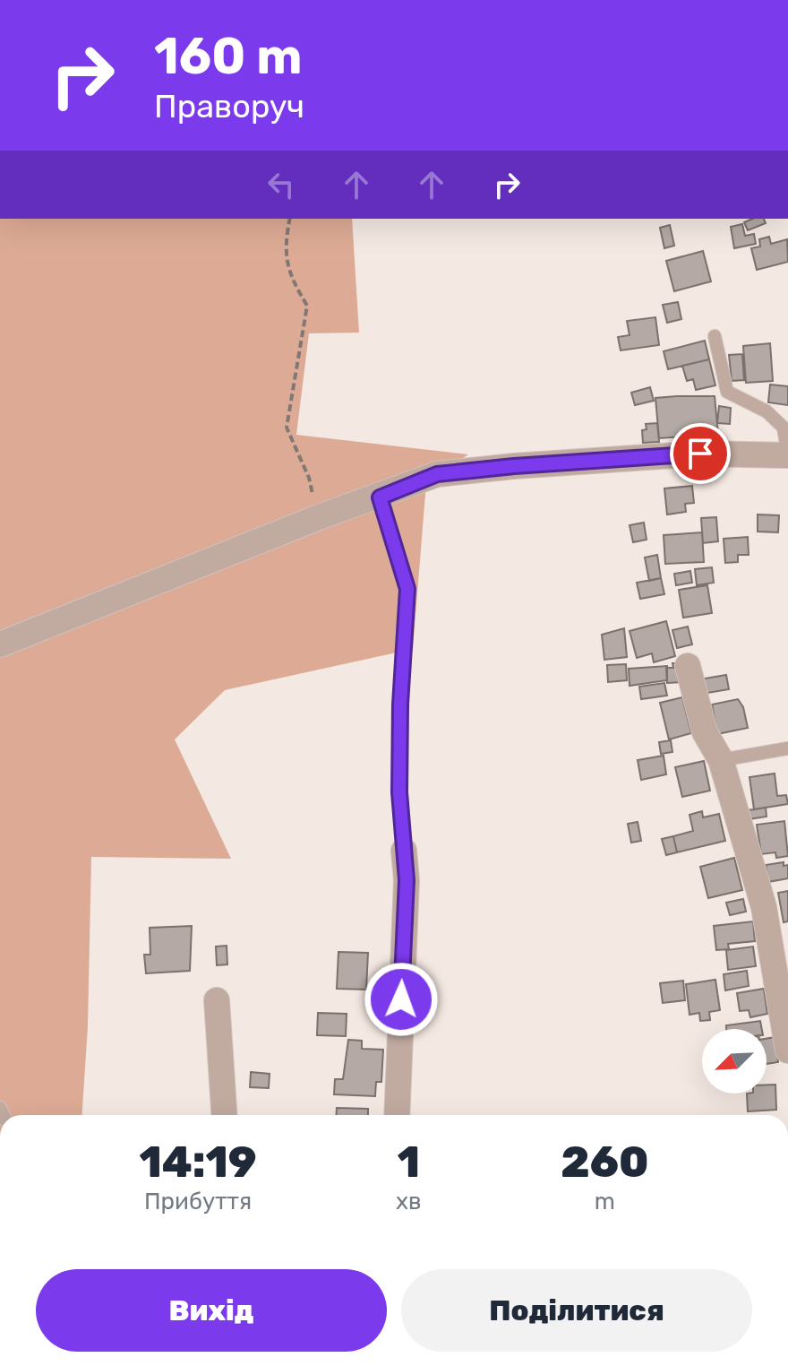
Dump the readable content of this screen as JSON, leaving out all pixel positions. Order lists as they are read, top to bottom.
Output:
{
  "north": "bottom left",
  "page": {
    "turn": ["160 m", "Праворуч"],
    "eta": [
      "14:19",
      "Прибуття",
      "1",
      "хв",
      "260",
      "m"
    ],
    "buttons": ["Вихід", "Поділитися"]
  }
}
